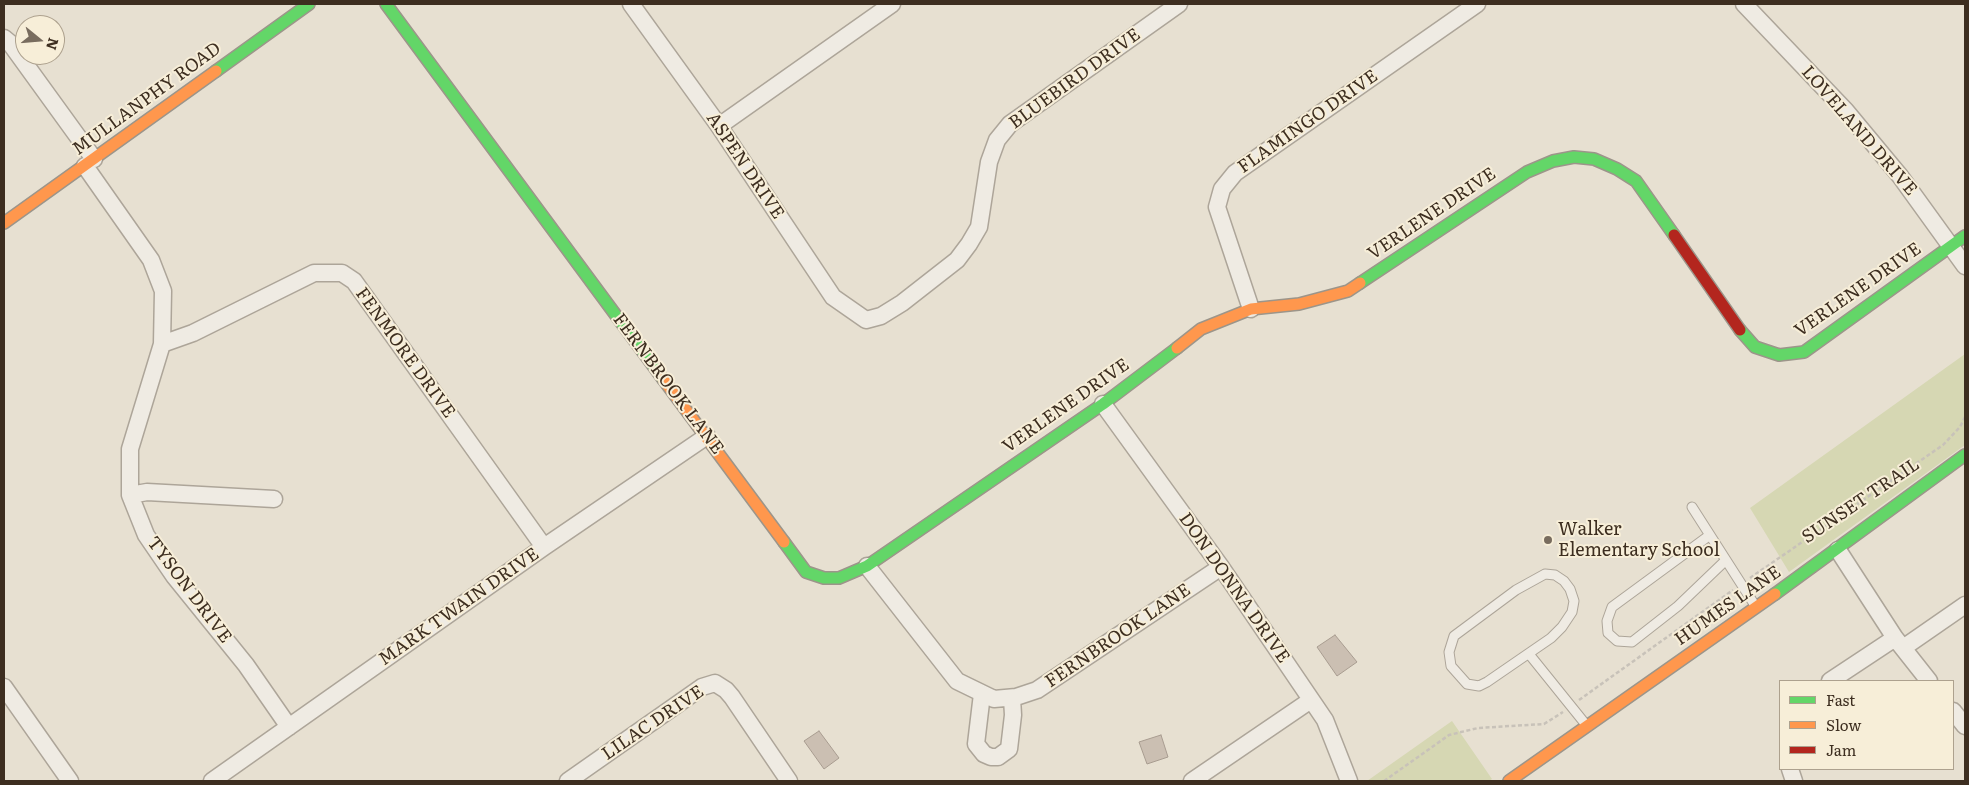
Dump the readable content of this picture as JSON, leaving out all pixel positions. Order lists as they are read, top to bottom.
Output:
{
  "streets": {
    "street": [
      "BLUEBIRD DRIVE",
      "MULLANPHY ROAD",
      "FLAMINGO DRIVE",
      "LOVELAND DRIVE",
      "ASPEN DRIVE",
      "VERLENE DRIVE",
      "FENMORE DRIVE",
      "FERNBROOK LANE",
      "DON DONNA DRIVE",
      "TYSON DRIVE",
      "HUMES LANE",
      "MARK TWAIN DRIVE",
      "LILAC DRIVE"
    ],
    "path": ["SUNSET TRAIL"]
  },
  "crossings": [
    ["BLUEBIRD DRIVE", "ASPEN DRIVE"],
    ["MULLANPHY ROAD", "TYSON DRIVE"],
    ["FLAMINGO DRIVE", "VERLENE DRIVE"],
    ["LOVELAND DRIVE", "VERLENE DRIVE"],
    ["VERLENE DRIVE", "FERNBROOK LANE"],
    ["VERLENE DRIVE", "DON DONNA DRIVE"],
    ["FENMORE DRIVE", "TYSON DRIVE"],
    ["FENMORE DRIVE", "MARK TWAIN DRIVE"],
    ["FERNBROOK LANE", "DON DONNA DRIVE"],
    ["FERNBROOK LANE", "MARK TWAIN DRIVE"],
    ["TYSON DRIVE", "MARK TWAIN DRIVE"]
  ],
  "places": ["Walker Elementary School"],
  "legend": ["Fast", "Slow", "Jam"],
  "north": "right"
}
